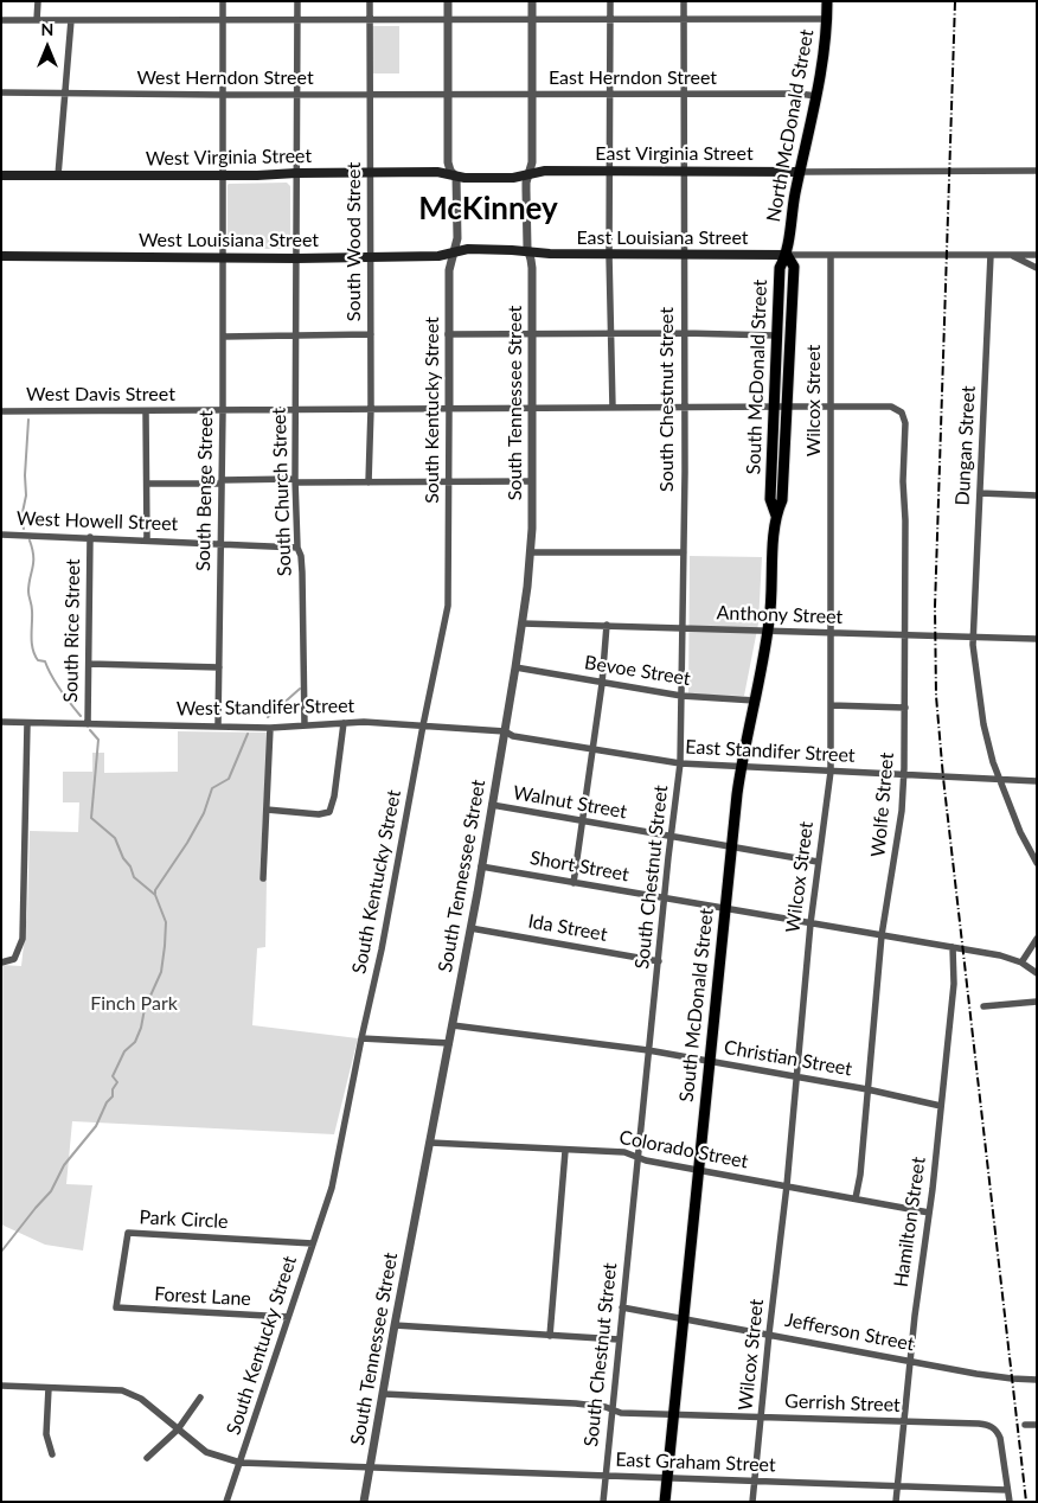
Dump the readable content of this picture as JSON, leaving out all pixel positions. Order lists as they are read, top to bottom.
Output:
{
  "streets": {
    "main road": [
      "North McDonald Street",
      "East Virginia Street",
      "West Virginia Street",
      "East Louisiana Street",
      "West Louisiana Street",
      "South McDonald Street"
    ],
    "street": [
      "West Herndon Street",
      "East Herndon Street",
      "South Wood Street",
      "West Davis Street",
      "South Chestnut Street",
      "Wilcox Street",
      "South Tennessee Street",
      "South Kentucky Street",
      "Dungan Street",
      "South Benge Street",
      "South Church Street",
      "West Howell Street",
      "Anthony Street",
      "South Rice Street",
      "Bevoe Street",
      "West Standifer Street",
      "East Standifer Street",
      "Walnut Street",
      "Wolfe Street",
      "Short Street",
      "Ida Street",
      "Christian Street",
      "Colorado Street",
      "Park Circle",
      "Hamilton Street",
      "Forest Lane",
      "Jefferson Street",
      "Gerrish Street",
      "East Graham Street"
    ]
  },
  "crossings": [
    ["West Herndon Street", "East Herndon Street"],
    ["West Herndon Street", "South Wood Street"],
    ["West Herndon Street", "South Kentucky Street"],
    ["West Herndon Street", "South Benge Street"],
    ["West Herndon Street", "South Church Street"],
    ["East Herndon Street", "North McDonald Street"],
    ["East Herndon Street", "South Chestnut Street"],
    ["East Herndon Street", "South Tennessee Street"],
    ["East Herndon Street", "South Kentucky Street"],
    ["North McDonald Street", "East Virginia Street"],
    ["North McDonald Street", "East Louisiana Street"],
    ["North McDonald Street", "South McDonald Street"],
    ["East Virginia Street", "West Virginia Street"],
    ["East Virginia Street", "South Chestnut Street"],
    ["East Virginia Street", "South Tennessee Street"],
    ["East Virginia Street", "South Kentucky Street"],
    ["West Virginia Street", "South Wood Street"],
    ["West Virginia Street", "South Kentucky Street"],
    ["West Virginia Street", "South Benge Street"],
    ["West Virginia Street", "South Church Street"],
    ["East Louisiana Street", "West Louisiana Street"],
    ["East Louisiana Street", "South McDonald Street"],
    ["East Louisiana Street", "South Chestnut Street"],
    ["East Louisiana Street", "Wilcox Street"],
    ["East Louisiana Street", "South Tennessee Street"],
    ["East Louisiana Street", "South Kentucky Street"],
    ["East Louisiana Street", "Dungan Street"],
    ["West Louisiana Street", "South Wood Street"],
    ["West Louisiana Street", "South Kentucky Street"],
    ["West Louisiana Street", "South Benge Street"],
    ["West Louisiana Street", "South Church Street"],
    ["South Wood Street", "West Davis Street"],
    ["South McDonald Street", "West Davis Street"],
    ["South McDonald Street", "Anthony Street"],
    ["South McDonald Street", "Bevoe Street"],
    ["South McDonald Street", "East Standifer Street"],
    ["South McDonald Street", "Walnut Street"],
    ["South McDonald Street", "Short Street"],
    ["South McDonald Street", "Christian Street"],
    ["South McDonald Street", "Colorado Street"],
    ["South McDonald Street", "Jefferson Street"],
    ["South McDonald Street", "Gerrish Street"],
    ["South McDonald Street", "East Graham Street"],
    ["West Davis Street", "South Chestnut Street"],
    ["West Davis Street", "Wilcox Street"],
    ["West Davis Street", "South Tennessee Street"],
    ["West Davis Street", "South Kentucky Street"],
    ["West Davis Street", "South Benge Street"],
    ["West Davis Street", "South Church Street"],
    ["West Davis Street", "Wolfe Street"],
    ["South Chestnut Street", "Anthony Street"],
    ["South Chestnut Street", "Bevoe Street"],
    ["South Chestnut Street", "East Standifer Street"],
    ["South Chestnut Street", "Walnut Street"],
    ["South Chestnut Street", "Short Street"],
    ["South Chestnut Street", "Ida Street"],
    ["South Chestnut Street", "Christian Street"],
    ["South Chestnut Street", "Colorado Street"],
    ["South Chestnut Street", "Jefferson Street"],
    ["South Chestnut Street", "Gerrish Street"],
    ["South Chestnut Street", "East Graham Street"],
    ["Wilcox Street", "Anthony Street"],
    ["Wilcox Street", "East Standifer Street"],
    ["Wilcox Street", "Walnut Street"],
    ["Wilcox Street", "Short Street"],
    ["Wilcox Street", "Christian Street"],
    ["Wilcox Street", "Colorado Street"],
    ["Wilcox Street", "Jefferson Street"],
    ["Wilcox Street", "Gerrish Street"],
    ["Wilcox Street", "East Graham Street"],
    ["South Tennessee Street", "Anthony Street"],
    ["South Tennessee Street", "Bevoe Street"],
    ["South Tennessee Street", "West Standifer Street"],
    ["South Tennessee Street", "East Standifer Street"],
    ["South Tennessee Street", "Walnut Street"],
    ["South Tennessee Street", "Short Street"],
    ["South Tennessee Street", "Ida Street"],
    ["South Tennessee Street", "Christian Street"],
    ["South Tennessee Street", "Colorado Street"],
    ["South Tennessee Street", "Gerrish Street"],
    ["South Tennessee Street", "East Graham Street"],
    ["South Kentucky Street", "West Standifer Street"],
    ["South Kentucky Street", "Park Circle"],
    ["South Kentucky Street", "Forest Lane"],
    ["South Kentucky Street", "East Graham Street"],
    ["Dungan Street", "Anthony Street"],
    ["Dungan Street", "East Standifer Street"],
    ["South Benge Street", "West Howell Street"],
    ["South Benge Street", "West Standifer Street"],
    ["South Church Street", "West Howell Street"],
    ["South Church Street", "West Standifer Street"],
    ["West Howell Street", "South Rice Street"],
    ["Anthony Street", "Wolfe Street"],
    ["South Rice Street", "West Standifer Street"],
    ["West Standifer Street", "East Standifer Street"],
    ["East Standifer Street", "Wolfe Street"],
    ["Wolfe Street", "Short Street"],
    ["Wolfe Street", "Christian Street"],
    ["Wolfe Street", "Colorado Street"],
    ["Short Street", "Hamilton Street"],
    ["Christian Street", "Hamilton Street"],
    ["Colorado Street", "Hamilton Street"],
    ["Park Circle", "Forest Lane"],
    ["Hamilton Street", "Jefferson Street"],
    ["Hamilton Street", "Gerrish Street"],
    ["Hamilton Street", "East Graham Street"],
    ["Gerrish Street", "East Graham Street"]
  ],
  "districts": ["McKinney"],
  "parks": ["Finch Park"],
  "north": "top"
}
